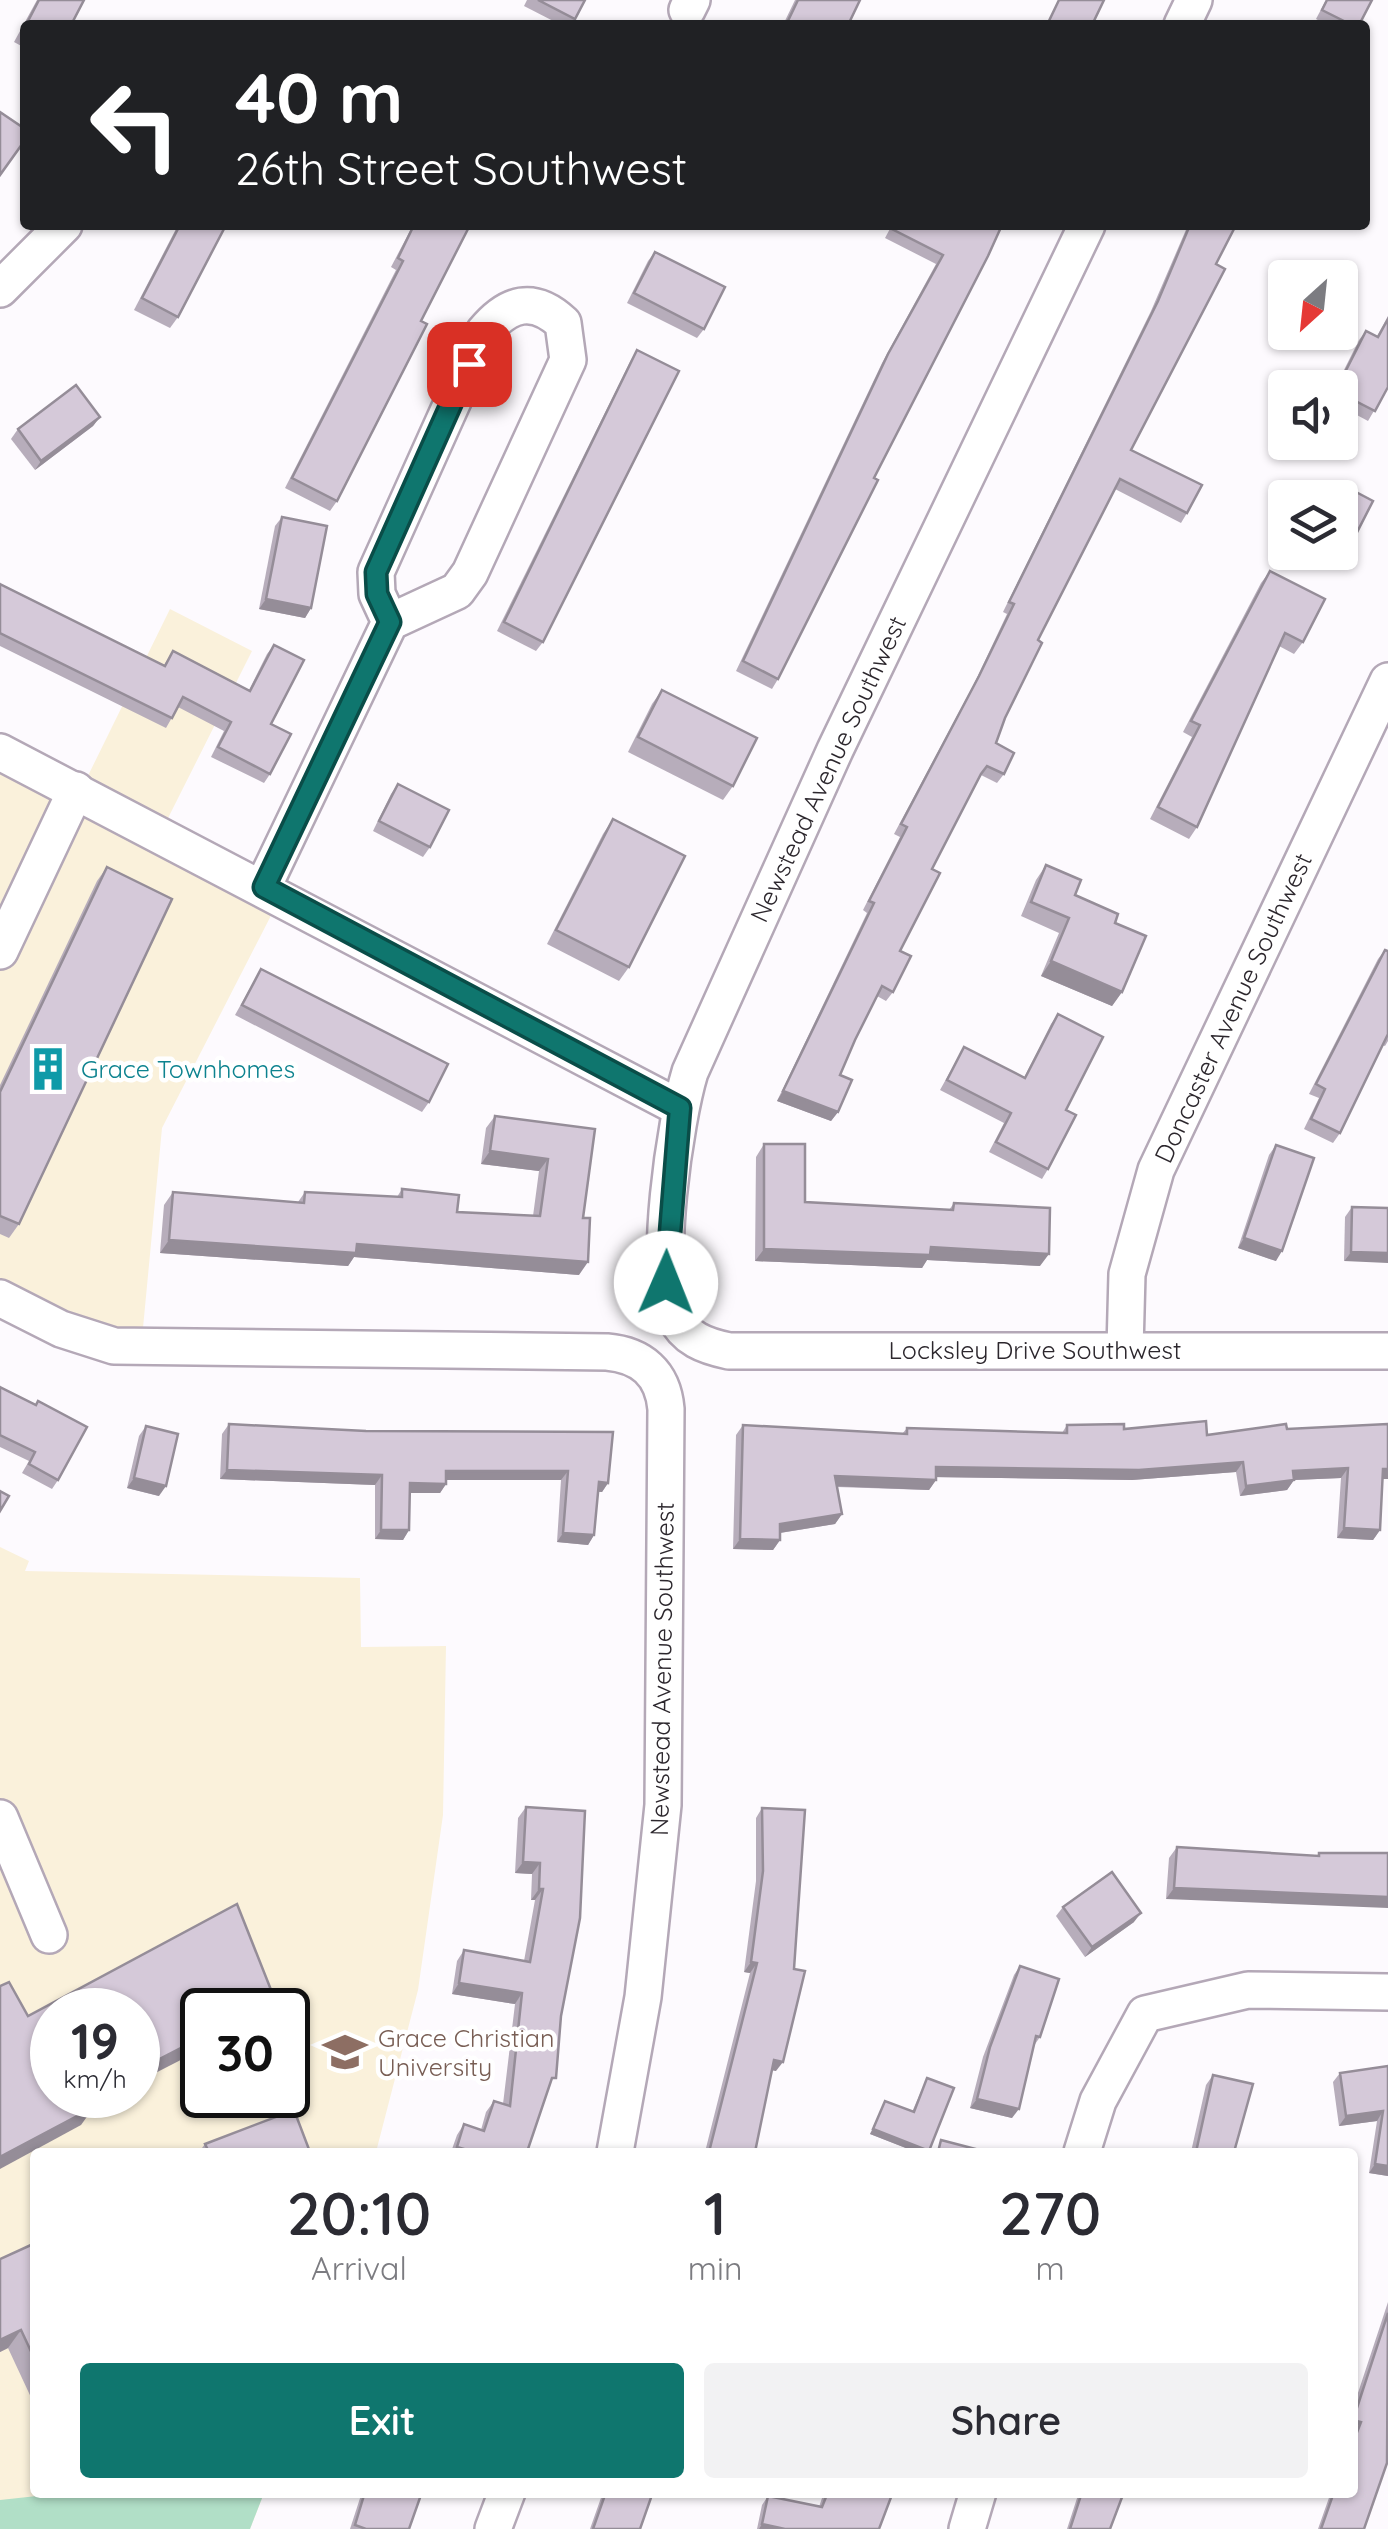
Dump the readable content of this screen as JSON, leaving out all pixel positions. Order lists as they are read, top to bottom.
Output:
{
  "streets": {
    "street": ["Newstead Avenue Southwest", "Doncaster Avenue Southwest", "Locksley Drive Southwest"]
  },
  "crossings": [
    ["Newstead Avenue Southwest", "Locksley Drive Southwest"],
    ["Doncaster Avenue Southwest", "Locksley Drive Southwest"]
  ],
  "places": {
    "building": ["Grace Townhomes"],
    "school or university": ["Grace Christian University"]
  },
  "north": "bottom left",
  "page": {
    "turn": ["40 m", "26th Street Southwest"],
    "speed": "19 km/h",
    "limit": "30",
    "eta": [
      "20:10",
      "Arrival",
      "1",
      "min",
      "270",
      "m"
    ],
    "buttons": ["Exit", "Share"]
  }
}
